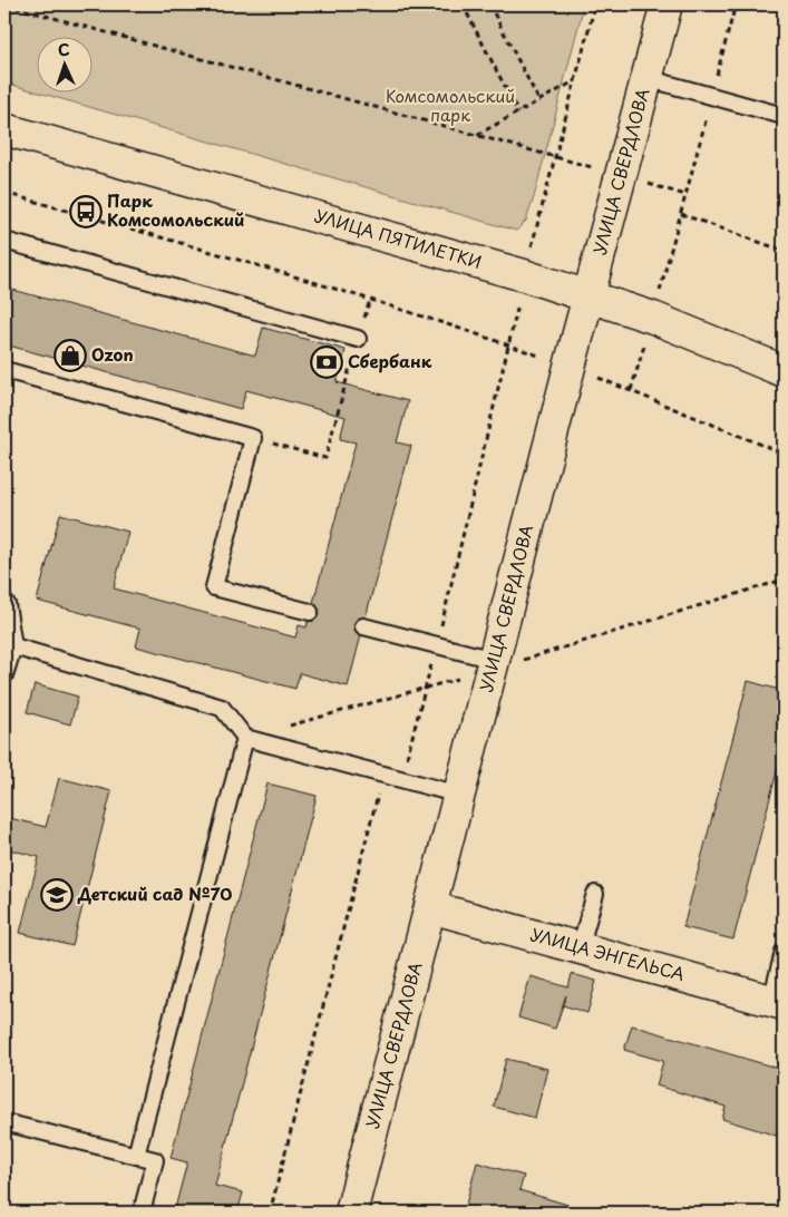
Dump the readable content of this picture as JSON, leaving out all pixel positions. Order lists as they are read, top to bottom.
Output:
{
  "streets": {
    "street": ["УЛИЦА СВЕРДЛОВА", "УЛИЦА ПЯТИЛЕТКИ", "УЛИЦА ЭНГЕЛЬСА"]
  },
  "crossings": [
    ["УЛИЦА СВЕРДЛОВА", "УЛИЦА ПЯТИЛЕТКИ"],
    ["УЛИЦА СВЕРДЛОВА", "УЛИЦА ЭНГЕЛЬСА"]
  ],
  "parks": ["Комсомольский парк"],
  "places": {
    "bus stop": ["Парк Комсомольский"],
    "shop": ["Ozon"],
    "bank": ["Сбербанк"],
    "school or university": ["Детский сад №70"]
  },
  "north": "top"
}
